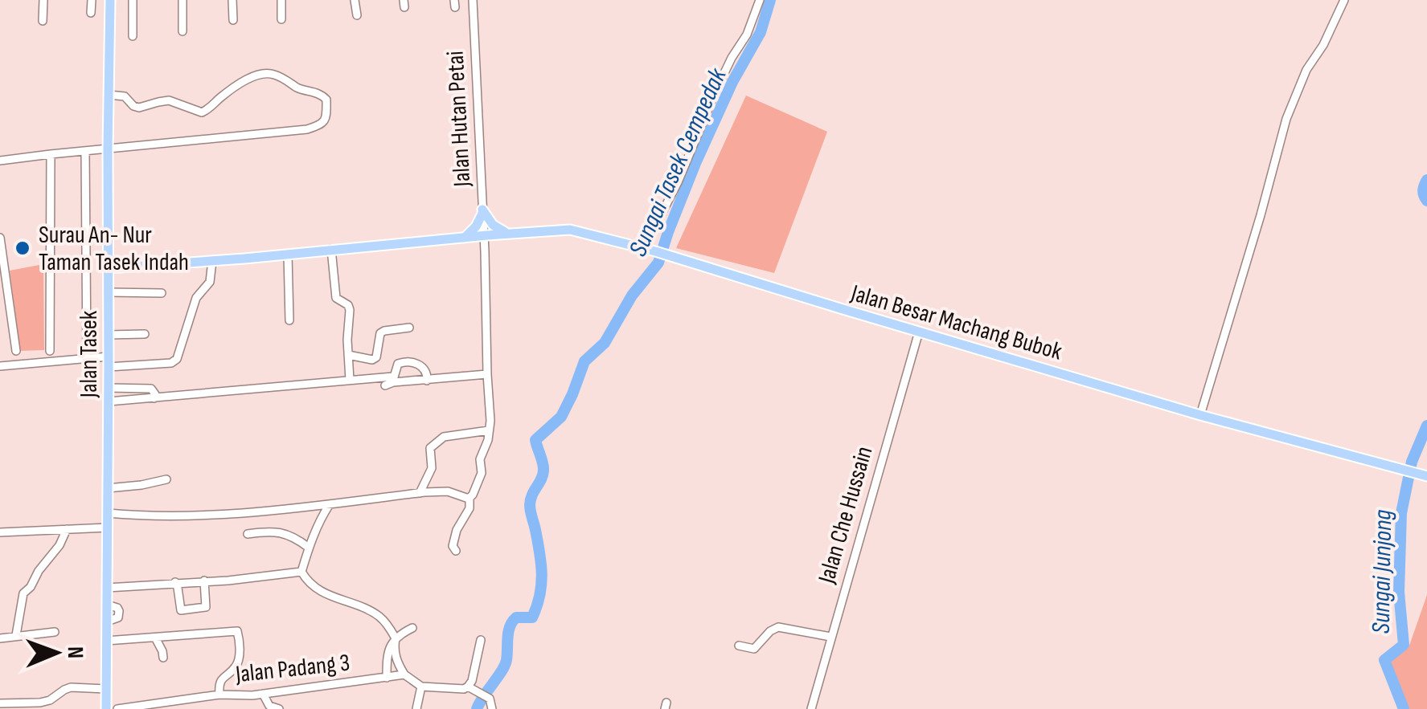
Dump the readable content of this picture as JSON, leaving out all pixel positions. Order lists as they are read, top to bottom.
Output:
{
  "streets": {
    "main road": ["Jalan Besar Machang Bubok", "Jalan Tasek"],
    "street": ["Jalan Hutan Petai", "Jalan Che Hussain", "Jalan Padang 3"]
  },
  "crossings": [
    ["Jalan Hutan Petai", "Jalan Besar Machang Bubok"],
    ["Jalan Besar Machang Bubok", "Jalan Che Hussain"]
  ],
  "water": ["Sungai Tasek Cempedak", "Sungai Junjong"],
  "places": ["Surau An- Nur Taman Tasek Indah"],
  "north": "right"
}
